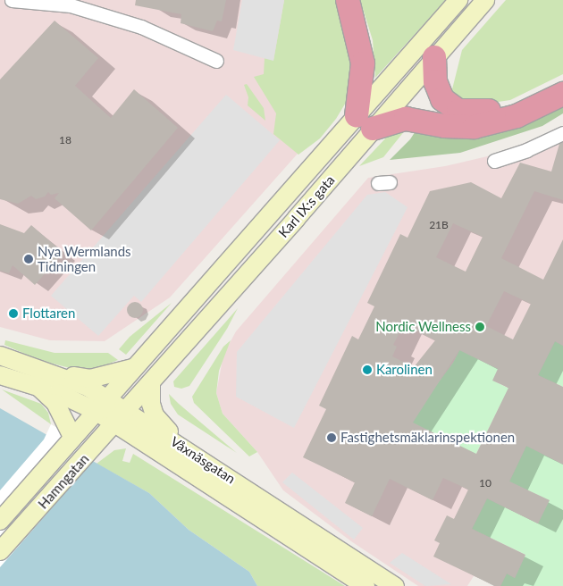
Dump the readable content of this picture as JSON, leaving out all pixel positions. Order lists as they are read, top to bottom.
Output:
{
  "streets": {
    "street": ["Karl IX:s gata", "Våxnäsgatan", "Hamngatan"]
  },
  "crossings": [
    ["Karl IX:s gata", "Våxnäsgatan"],
    ["Karl IX:s gata", "Hamngatan"],
    ["Våxnäsgatan", "Hamngatan"]
  ],
  "places": [
    "Nya Wermlands Tidningen",
    "Flottaren",
    "Nordic Wellness",
    "Karolinen",
    "Fastighetsmäklarinspektionen"
  ],
  "house_numbers": ["18", "21B", "10"]
}
